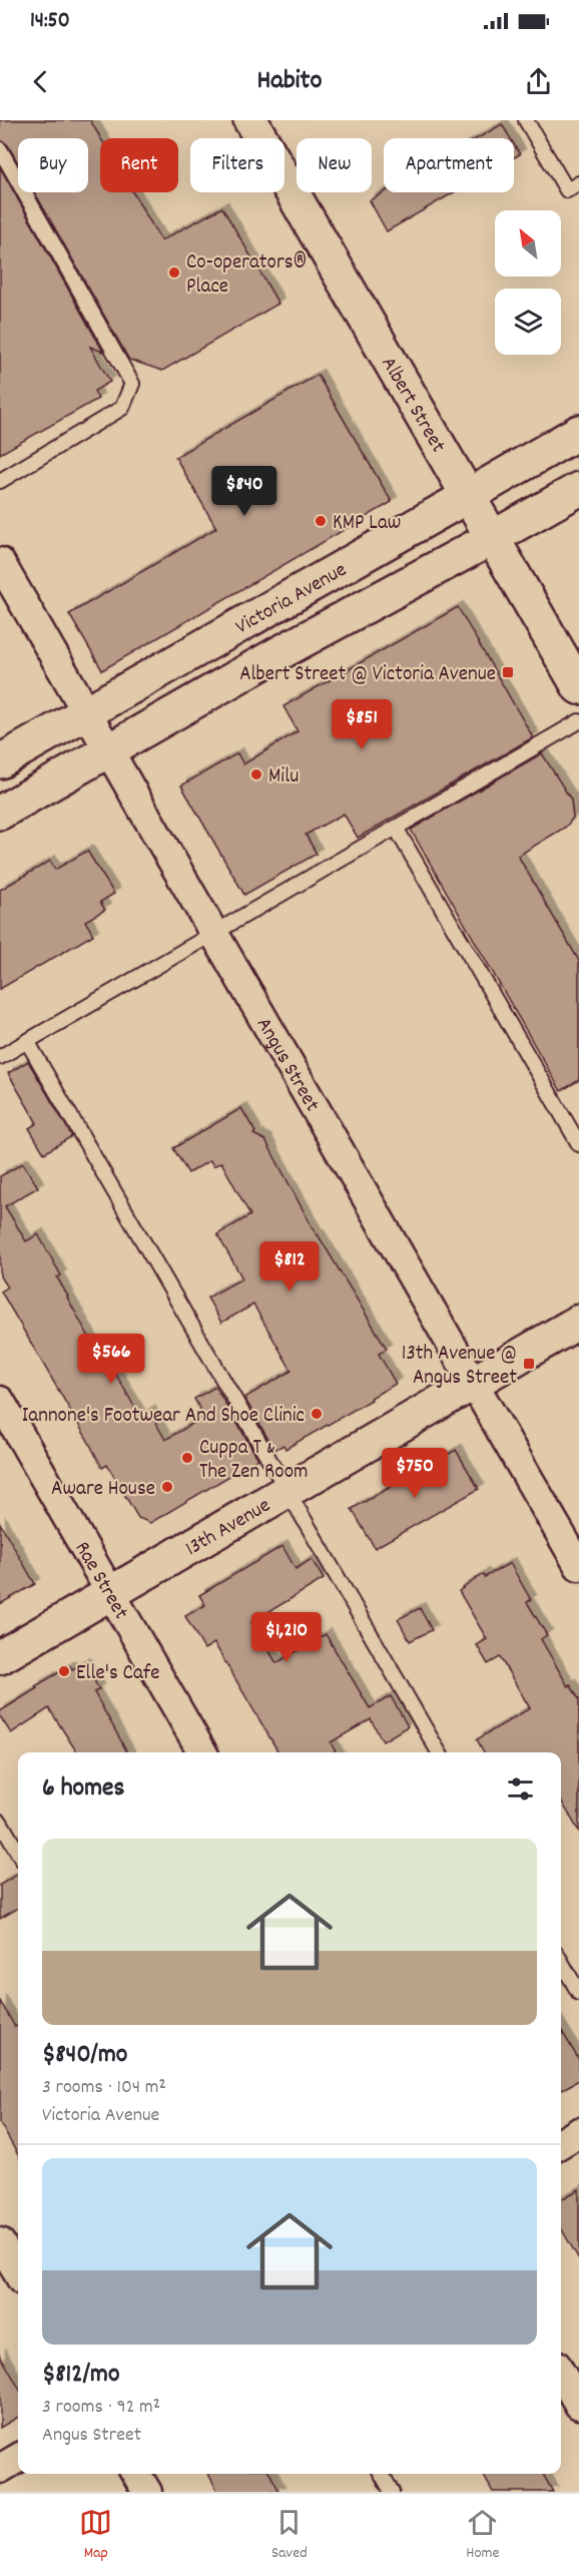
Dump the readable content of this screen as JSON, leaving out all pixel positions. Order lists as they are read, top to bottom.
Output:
{
  "streets": {
    "street": [
      "Albert Street",
      "Victoria Avenue",
      "Angus Street",
      "13th Avenue",
      "Rae Street"
    ]
  },
  "crossings": [
    ["Albert Street", "Victoria Avenue"],
    ["Victoria Avenue", "Angus Street"],
    ["Angus Street", "13th Avenue"],
    ["13th Avenue", "Rae Street"]
  ],
  "places": {
    "other": [
      "Co-operators® Place",
      "KMP Law",
      "Milu",
      "Iannone's Footwear And Shoe Clinic",
      "Cuppa T & The Zen Room",
      "Aware House",
      "Elle's Cafe"
    ],
    "transit": ["Albert Street @ Victoria Avenue", "13th Avenue @ Angus Street"]
  },
  "north": "top left",
  "page": {
    "status": "14:50",
    "header": "Habito",
    "chip": [
      "Buy",
      "Rent",
      "Filters",
      "New",
      "Apartment"
    ],
    "price": [
      "$840",
      "$851",
      "$812",
      "$566",
      "$750",
      "$1,210"
    ],
    "heading": "6 homes",
    "list": [
      {
        "name": "$840/mo",
        "note": "3 rooms · 104 m² · Victoria Avenue"
      },
      {
        "name": "$812/mo",
        "note": "3 rooms · 92 m² · Angus Street"
      }
    ],
    "tabs": ["Map", "Saved", "Home"]
  }
}
